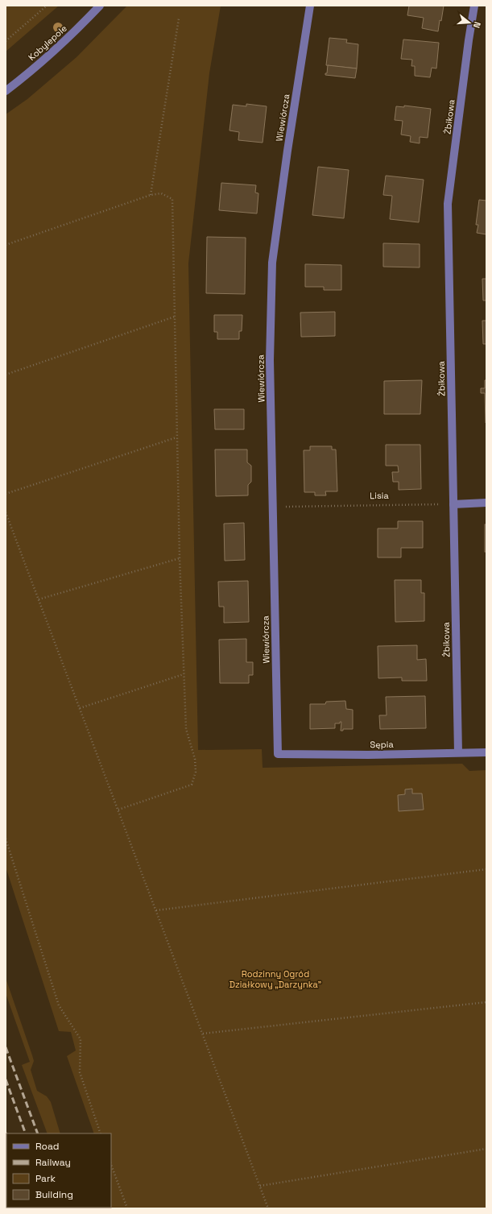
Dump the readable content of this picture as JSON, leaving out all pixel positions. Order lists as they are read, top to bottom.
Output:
{
  "streets": {
    "street": [
      "Kobylepole",
      "Żbikowa",
      "Wiewiórcza",
      "Sępia"
    ],
    "path": ["Lisia"]
  },
  "crossings": [
    ["Żbikowa", "Lisia"],
    ["Żbikowa", "Sępia"],
    ["Wiewiórcza", "Lisia"],
    ["Wiewiórcza", "Sępia"]
  ],
  "parks": ["Rodzinny Ogród Działkowy „Darzynka”"],
  "legend": [
    "Road",
    "Railway",
    "Park",
    "Building"
  ],
  "north": "right"
}
